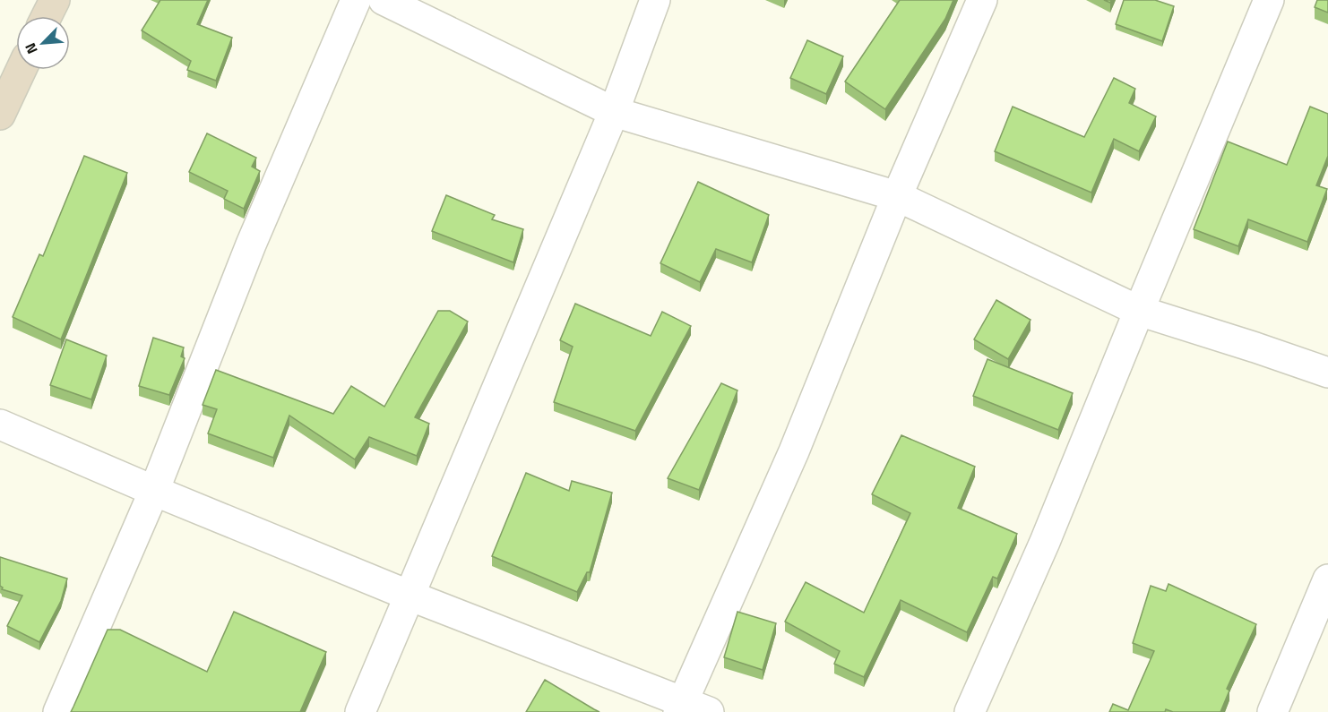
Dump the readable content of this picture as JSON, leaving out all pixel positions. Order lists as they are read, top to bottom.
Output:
{
  "north": "bottom left"
}
